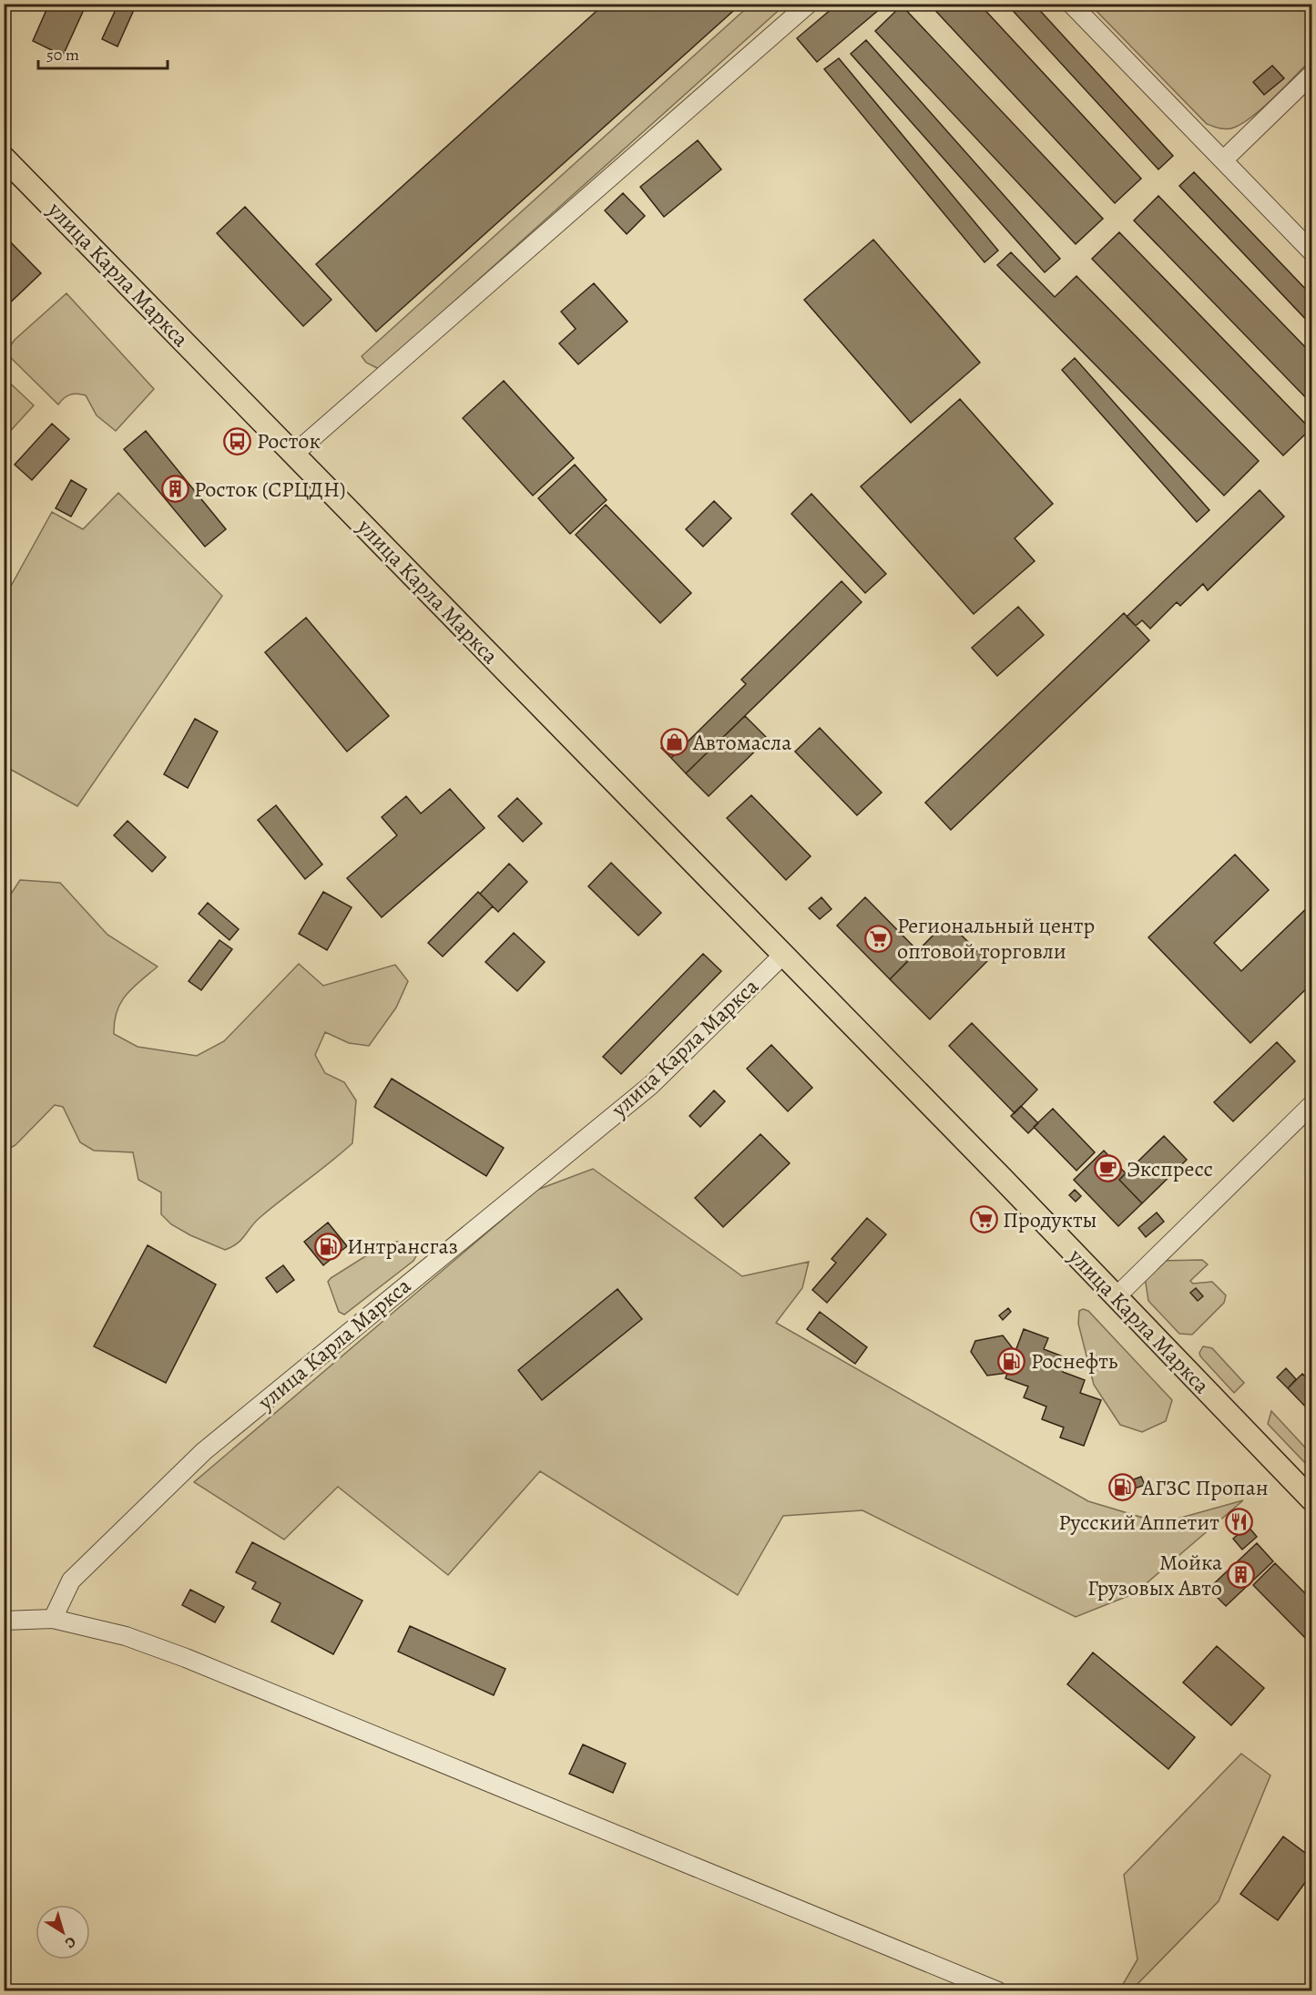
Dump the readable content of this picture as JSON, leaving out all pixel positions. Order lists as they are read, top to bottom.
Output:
{
  "streets": {
    "main road": ["улица Карла Маркса"]
  },
  "places": {
    "bus stop": ["Росток"],
    "building": ["Росток (СРЦДН)", "Мойка Грузовых Авто"],
    "shop": ["Автомасла"],
    "supermarket": ["Региональный центр оптовой торговли", "Продукты"],
    "cafe": ["Экспресс"],
    "fuel station": ["Интрансгаз", "Роснефть", "АГЗС Пропан"],
    "restaurant": ["Русский Аппетит"]
  },
  "scale_bar": "50 m",
  "north": "bottom right"
}
